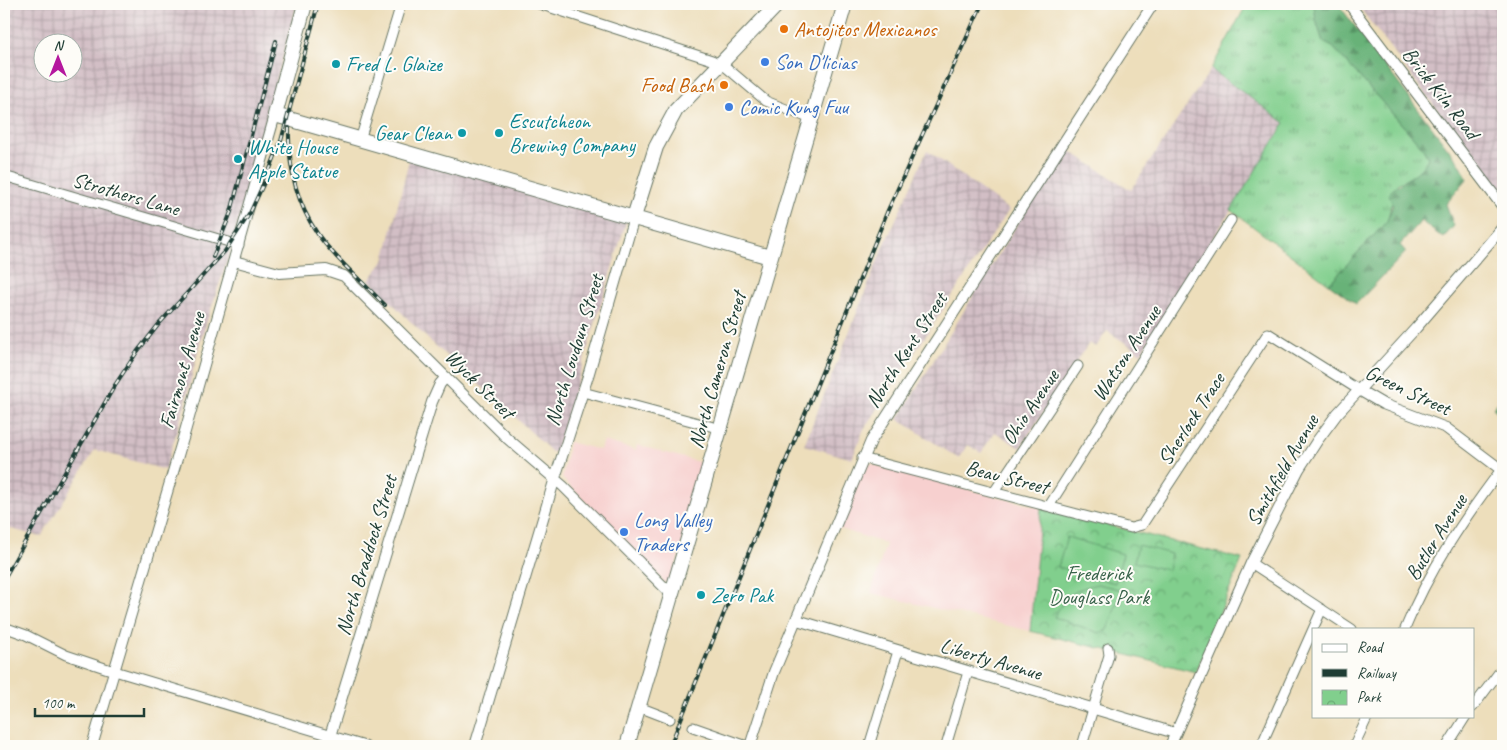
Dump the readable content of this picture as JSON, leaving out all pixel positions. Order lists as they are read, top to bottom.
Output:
{
  "streets": {
    "main road": ["North Loudoun Street", "Fairmont Avenue", "North Cameron Street"],
    "street": [
      "Brick Kiln Road",
      "Strothers Lane",
      "North Kent Street",
      "Watson Avenue",
      "Wyck Street",
      "Green Street",
      "Ohio Avenue",
      "Sherlock Trace",
      "Smithfield Avenue",
      "Beau Street",
      "Butler Avenue",
      "North Braddock Street",
      "Liberty Avenue"
    ]
  },
  "crossings": [
    ["Strothers Lane", "Fairmont Avenue"],
    ["North Loudoun Street", "Wyck Street"],
    ["North Kent Street", "Beau Street"],
    ["North Kent Street", "Liberty Avenue"],
    ["Watson Avenue", "Beau Street"],
    ["Fairmont Avenue", "Wyck Street"],
    ["North Cameron Street", "Wyck Street"],
    ["Wyck Street", "North Braddock Street"],
    ["Green Street", "Sherlock Trace"],
    ["Green Street", "Smithfield Avenue"],
    ["Green Street", "Butler Avenue"],
    ["Ohio Avenue", "Beau Street"],
    ["Sherlock Trace", "Beau Street"],
    ["Smithfield Avenue", "Liberty Avenue"]
  ],
  "parks": ["Frederick Douglass Park"],
  "places": [
    "Antojitos Mexicanos",
    "Son D'licias",
    "Fred L. Glaize",
    "Food Bash",
    "Comic Kung Fuu",
    "Gear Clean",
    "Escutcheon Brewing Company",
    "White House Apple Statue",
    "Long Valley Traders",
    "Zero Pak"
  ],
  "legend": ["Road", "Railway", "Park"],
  "scale_bar": "100 m",
  "north": "top"
}
